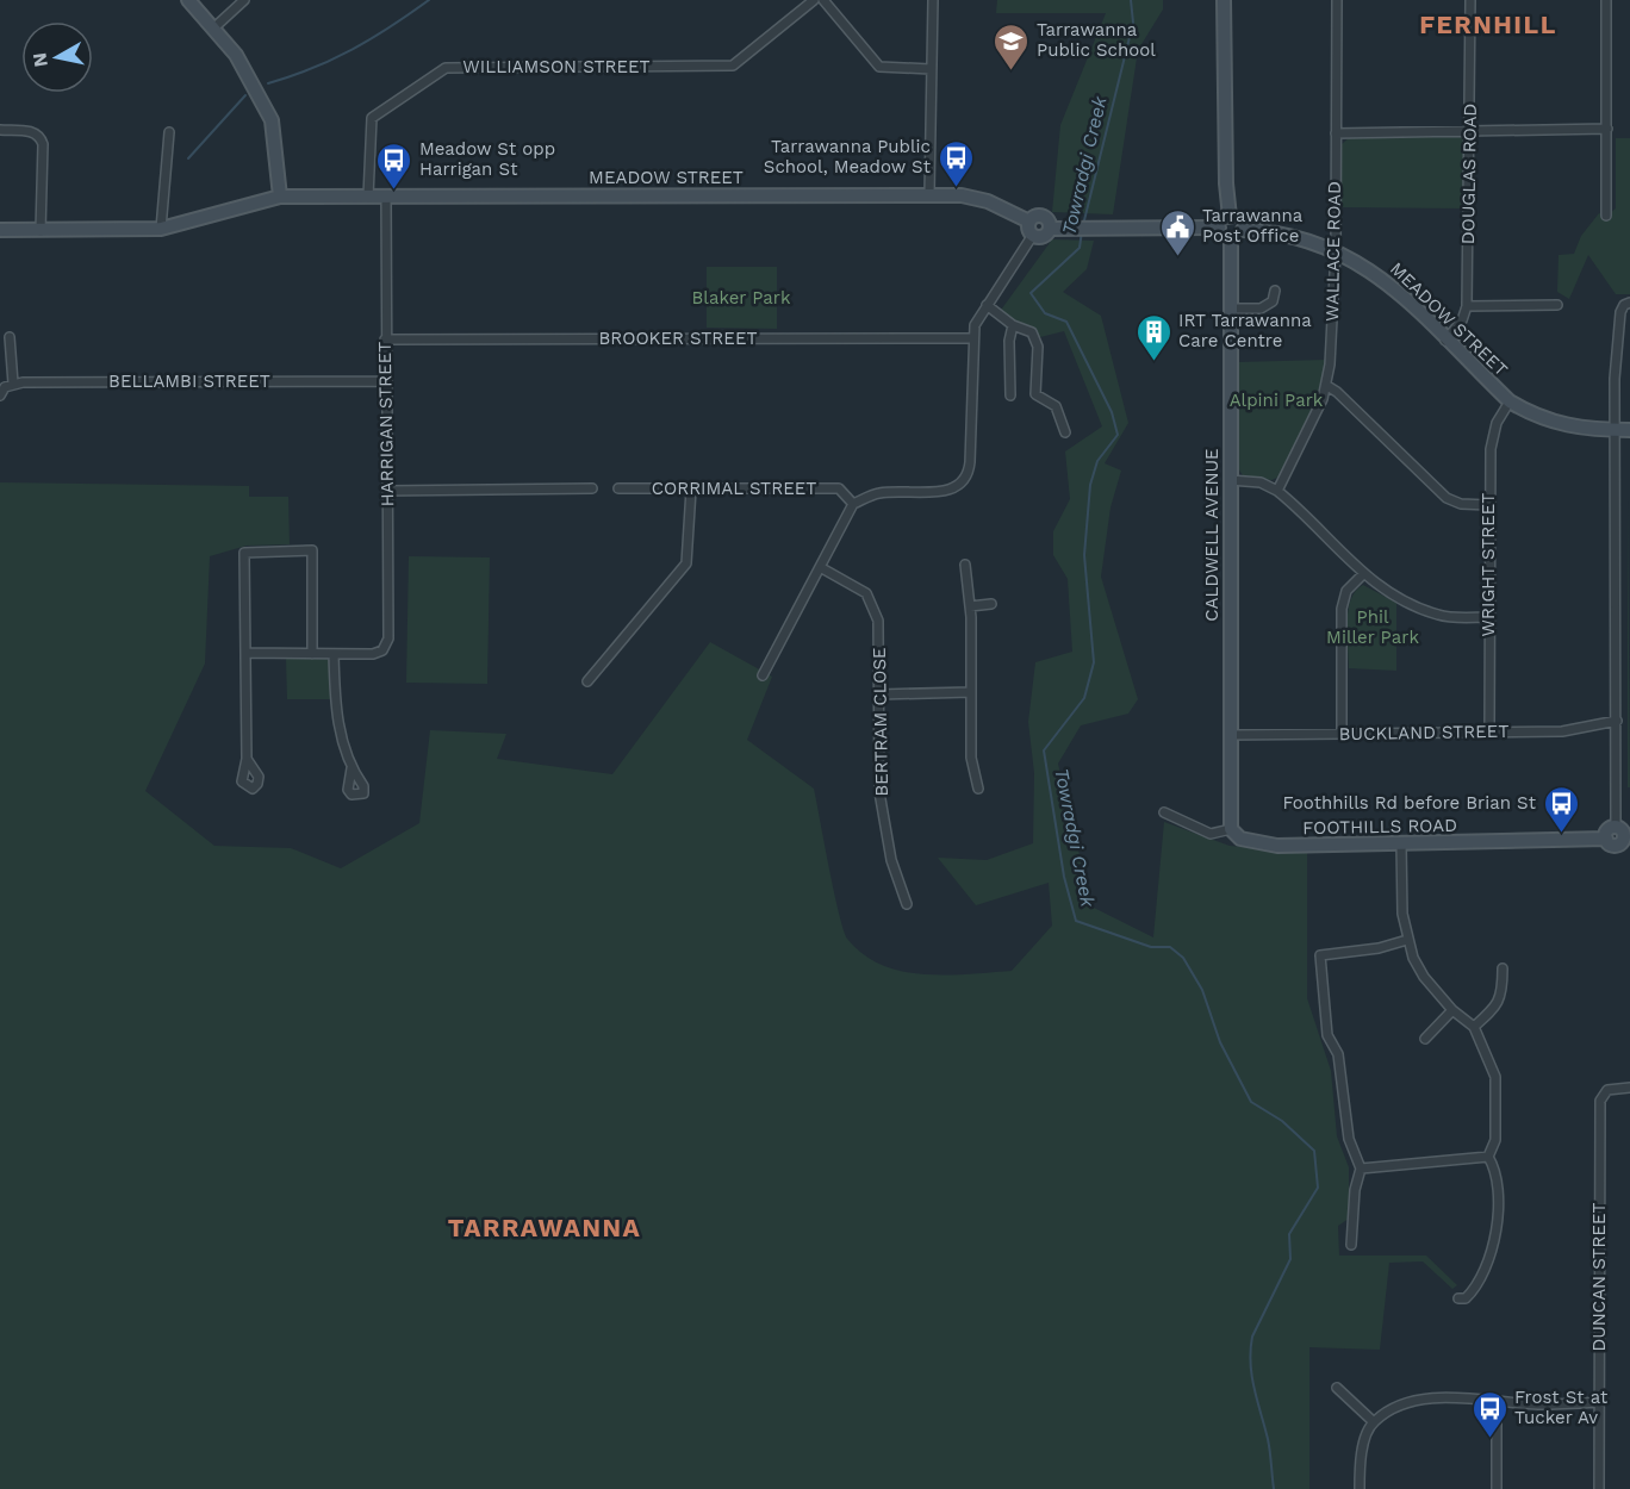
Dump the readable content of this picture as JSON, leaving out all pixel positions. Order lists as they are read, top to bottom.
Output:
{
  "streets": {
    "main road": ["MEADOW STREET", "CALDWELL AVENUE", "FOOTHILLS ROAD"],
    "street": [
      "WILLIAMSON STREET",
      "DOUGLAS ROAD",
      "WALLACE ROAD",
      "BROOKER STREET",
      "BELLAMBI STREET",
      "HARRIGAN STREET",
      "CORRIMAL STREET",
      "WRIGHT STREET",
      "BERTRAM CLOSE",
      "BUCKLAND STREET",
      "DUNCAN STREET"
    ]
  },
  "crossings": [
    ["WILLIAMSON STREET", "MEADOW STREET"],
    ["DOUGLAS ROAD", "MEADOW STREET"],
    ["MEADOW STREET", "WALLACE ROAD"],
    ["MEADOW STREET", "HARRIGAN STREET"],
    ["MEADOW STREET", "CALDWELL AVENUE"],
    ["MEADOW STREET", "WRIGHT STREET"],
    ["BROOKER STREET", "HARRIGAN STREET"],
    ["BELLAMBI STREET", "HARRIGAN STREET"],
    ["CALDWELL AVENUE", "BUCKLAND STREET"],
    ["CALDWELL AVENUE", "FOOTHILLS ROAD"],
    ["WRIGHT STREET", "BUCKLAND STREET"]
  ],
  "districts": ["FERNHILL", "TARRAWANNA"],
  "water": ["Towradgi Creek"],
  "parks": ["Blaker Park", "Alpini Park", "Phil Miller Park"],
  "places": {
    "school or university": ["Tarrawanna Public School"],
    "bus stop": [
      "Tarrawanna Public School, Meadow St",
      "Meadow St opp Harrigan St",
      "Foothhills Rd before Brian St",
      "Frost St at Tucker Av"
    ],
    "public building": ["Tarrawanna Post Office"],
    "building": ["IRT Tarrawanna Care Centre"]
  },
  "north": "left"
}
